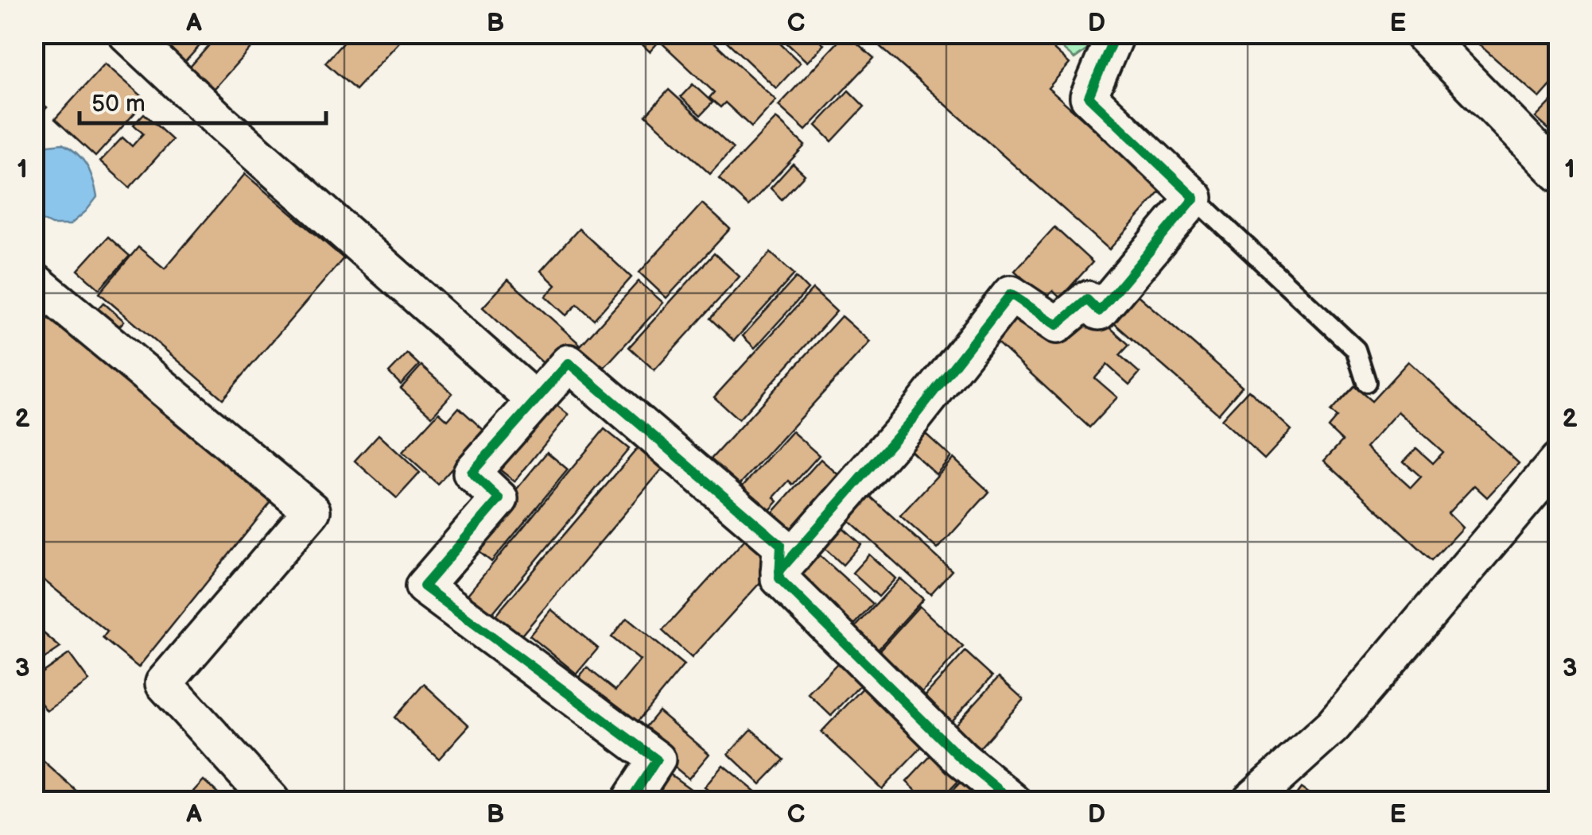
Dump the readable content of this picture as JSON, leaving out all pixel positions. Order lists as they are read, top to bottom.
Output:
{
  "scale_bar": "50 m",
  "grid": {
    "columns": [
      "A",
      "B",
      "C",
      "D",
      "E"
    ],
    "rows": ["1", "2", "3"]
  }
}
